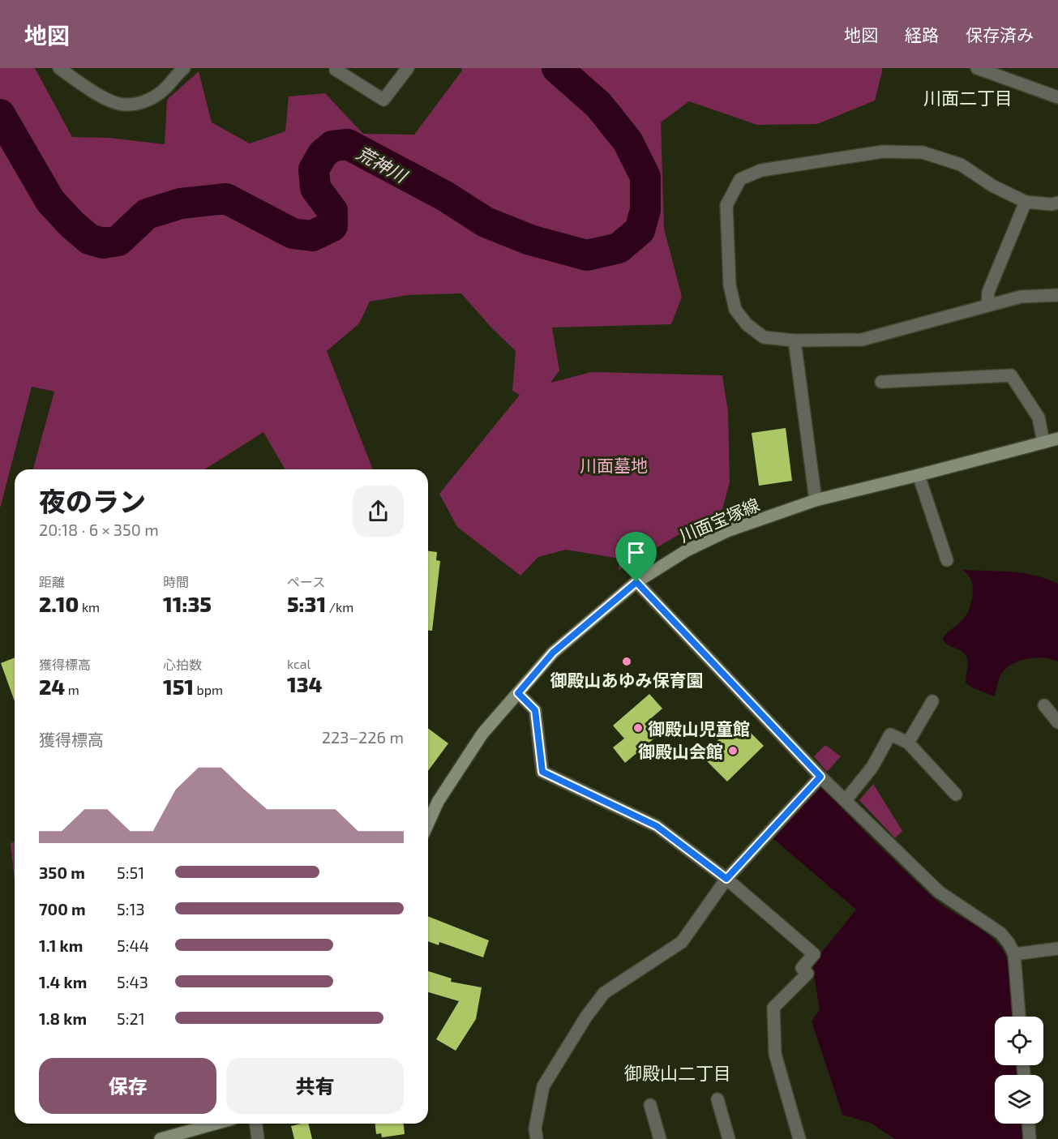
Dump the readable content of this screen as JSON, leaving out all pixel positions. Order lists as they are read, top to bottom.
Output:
{
  "streets": {
    "street": ["川面宝塚線"]
  },
  "districts": ["川面二丁目", "御殿山二丁目"],
  "water": ["荒神川"],
  "parks": ["川面墓地"],
  "places": ["御殿山あゆみ保育園", "御殿山児童館", "御殿山会館"],
  "page": {
    "header": "地図",
    "nav": ["地図", "経路", "保存済み"],
    "heading": ["夜のラン", "20:18 · 6 × 350 m"],
    "stats": [
      ["距離", "2.10 km"],
      ["時間", "11:35"],
      ["ペース", "5:31 /km"],
      ["獲得標高", "24 m"],
      ["心拍数", "151 bpm"],
      ["kcal", "134"]
    ],
    "chart": ["獲得標高", "223–226 m"],
    "list": [
      {
        "name": "350 m",
        "note": "5:51"
      },
      {
        "name": "700 m",
        "note": "5:13"
      },
      {
        "name": "1.1 km",
        "note": "5:44"
      },
      {
        "name": "1.4 km",
        "note": "5:43"
      },
      {
        "name": "1.8 km",
        "note": "5:21"
      }
    ],
    "buttons": ["保存", "共有"]
  }
}
